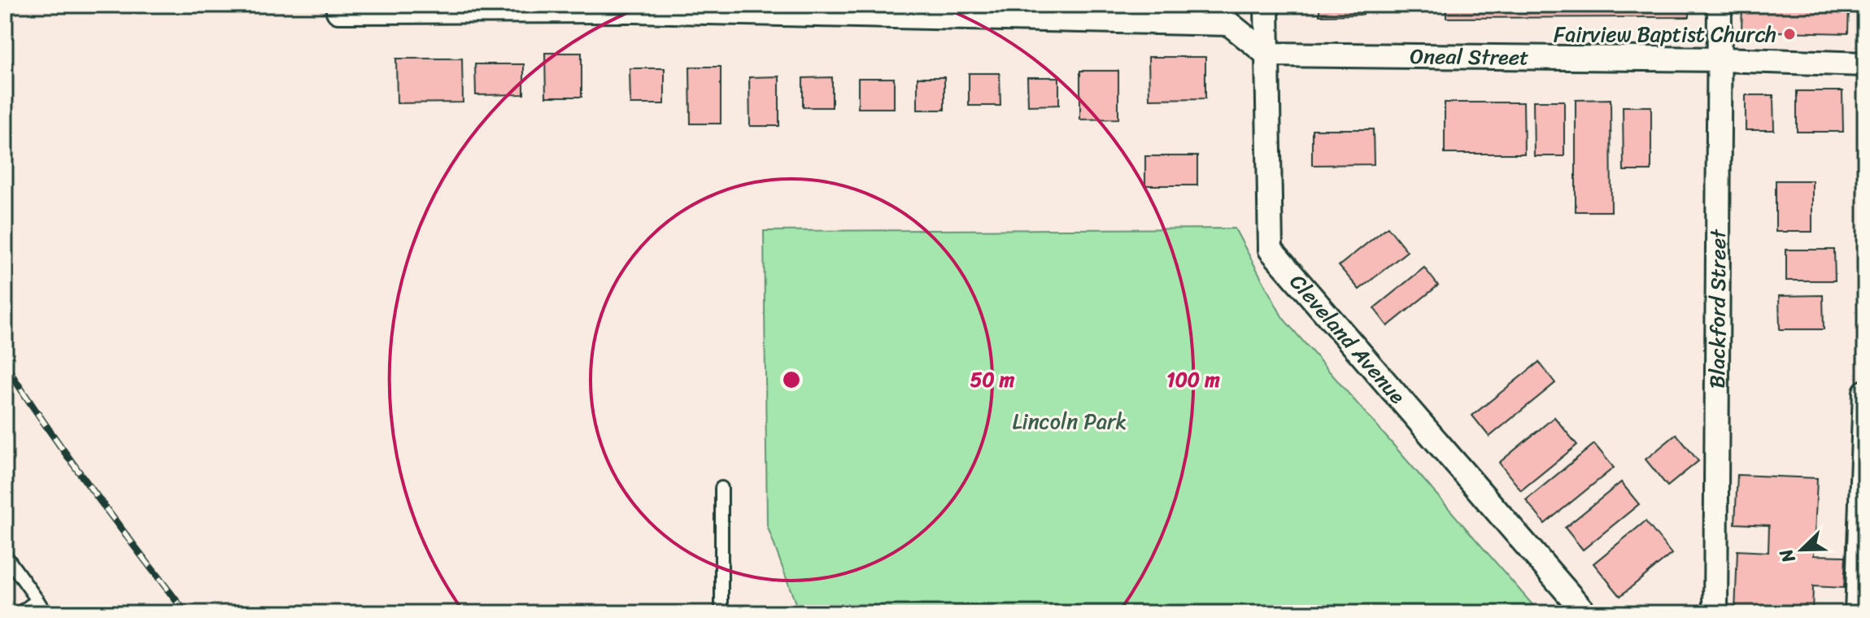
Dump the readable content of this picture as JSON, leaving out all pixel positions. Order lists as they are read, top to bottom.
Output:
{
  "streets": {
    "street": ["Oneal Street", "Blackford Street", "Cleveland Avenue"]
  },
  "crossings": [
    ["Oneal Street", "Blackford Street"],
    ["Oneal Street", "Cleveland Avenue"]
  ],
  "parks": ["Lincoln Park"],
  "places": ["Fairview Baptist Church"],
  "north": "bottom left",
  "rings": ["50 m", "100 m"]
}
